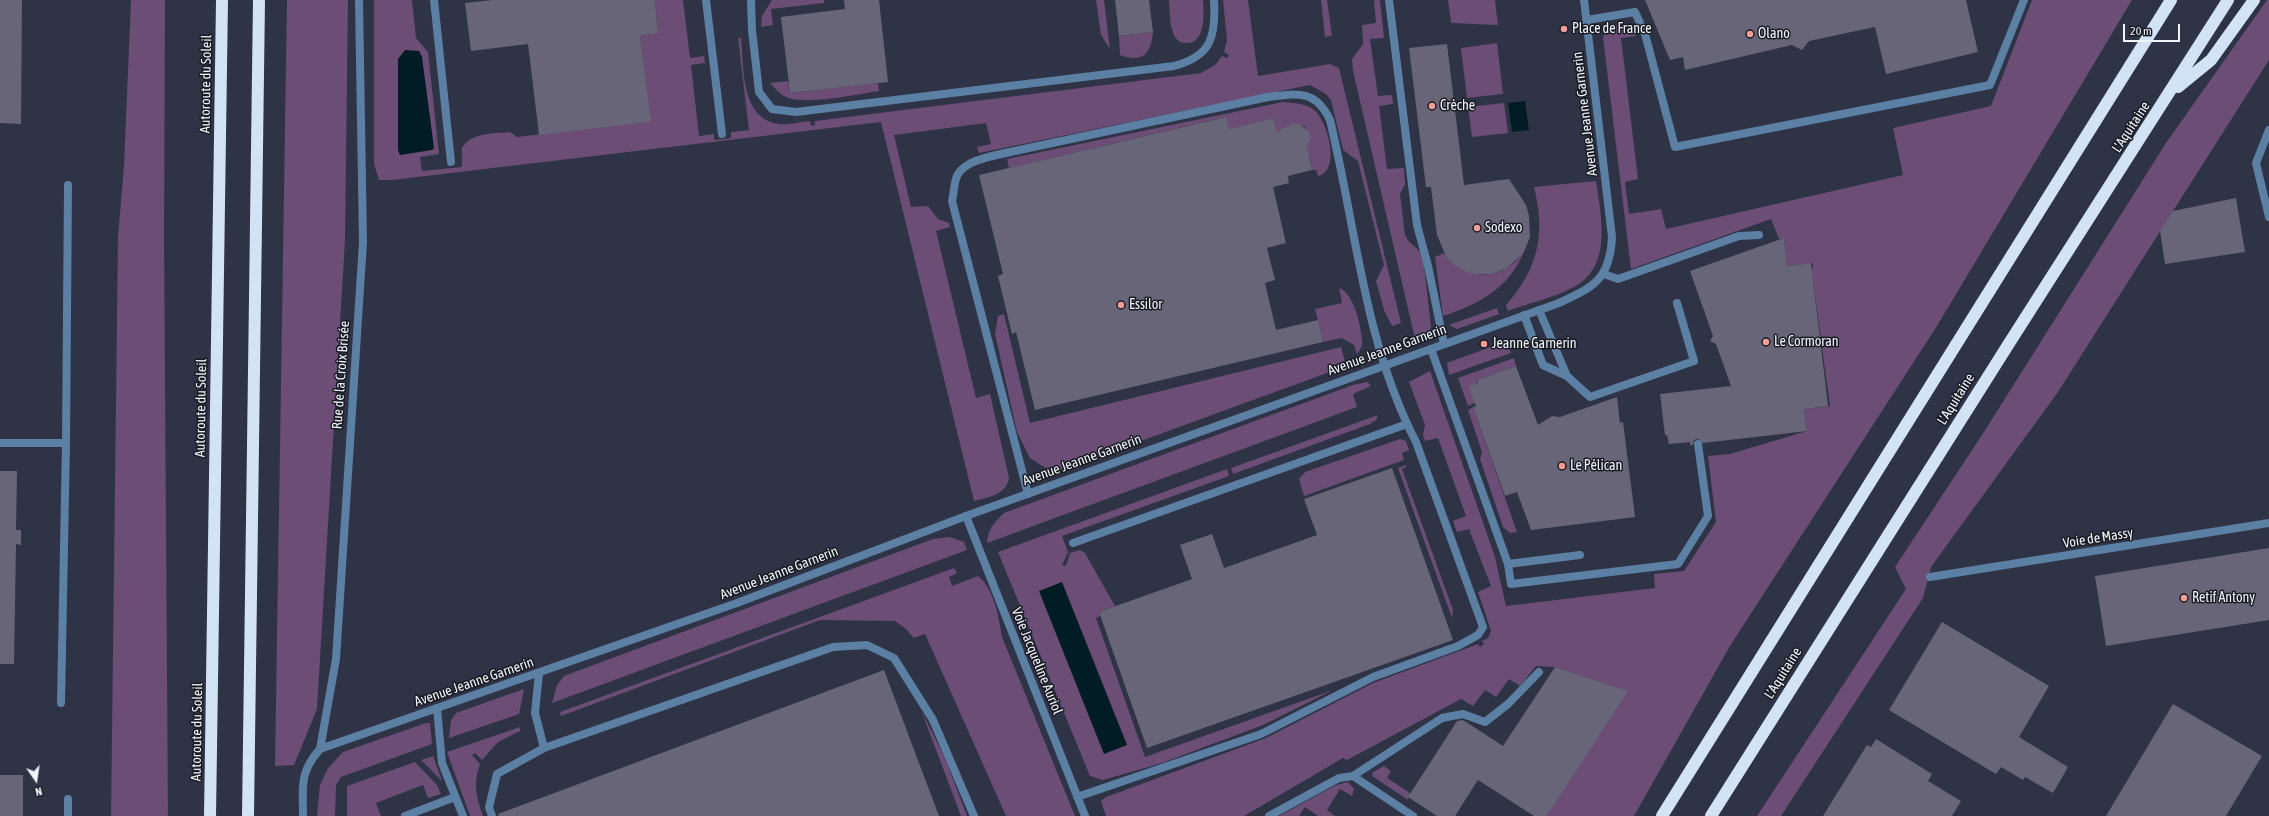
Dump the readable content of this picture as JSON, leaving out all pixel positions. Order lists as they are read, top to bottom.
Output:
{
  "streets": {
    "highway": ["Autoroute du Soleil", "L'Aquitaine"],
    "street": [
      "Avenue Jeanne Garnerin",
      "Rue de la Croix Brisée",
      "Voie de Massy",
      "Voie Jacqueline Auriol"
    ]
  },
  "crossings": [
    ["Avenue Jeanne Garnerin", "Rue de la Croix Brisée"],
    ["Avenue Jeanne Garnerin", "Voie Jacqueline Auriol"]
  ],
  "places": [
    "Place de France",
    "Olano",
    "Crèche",
    "Sodexo",
    "Essilor",
    "Le Cormoran",
    "Jeanne Garnerin",
    "Le Pélican",
    "Retif Antony"
  ],
  "scale_bar": "20 m",
  "north": "bottom"
}
